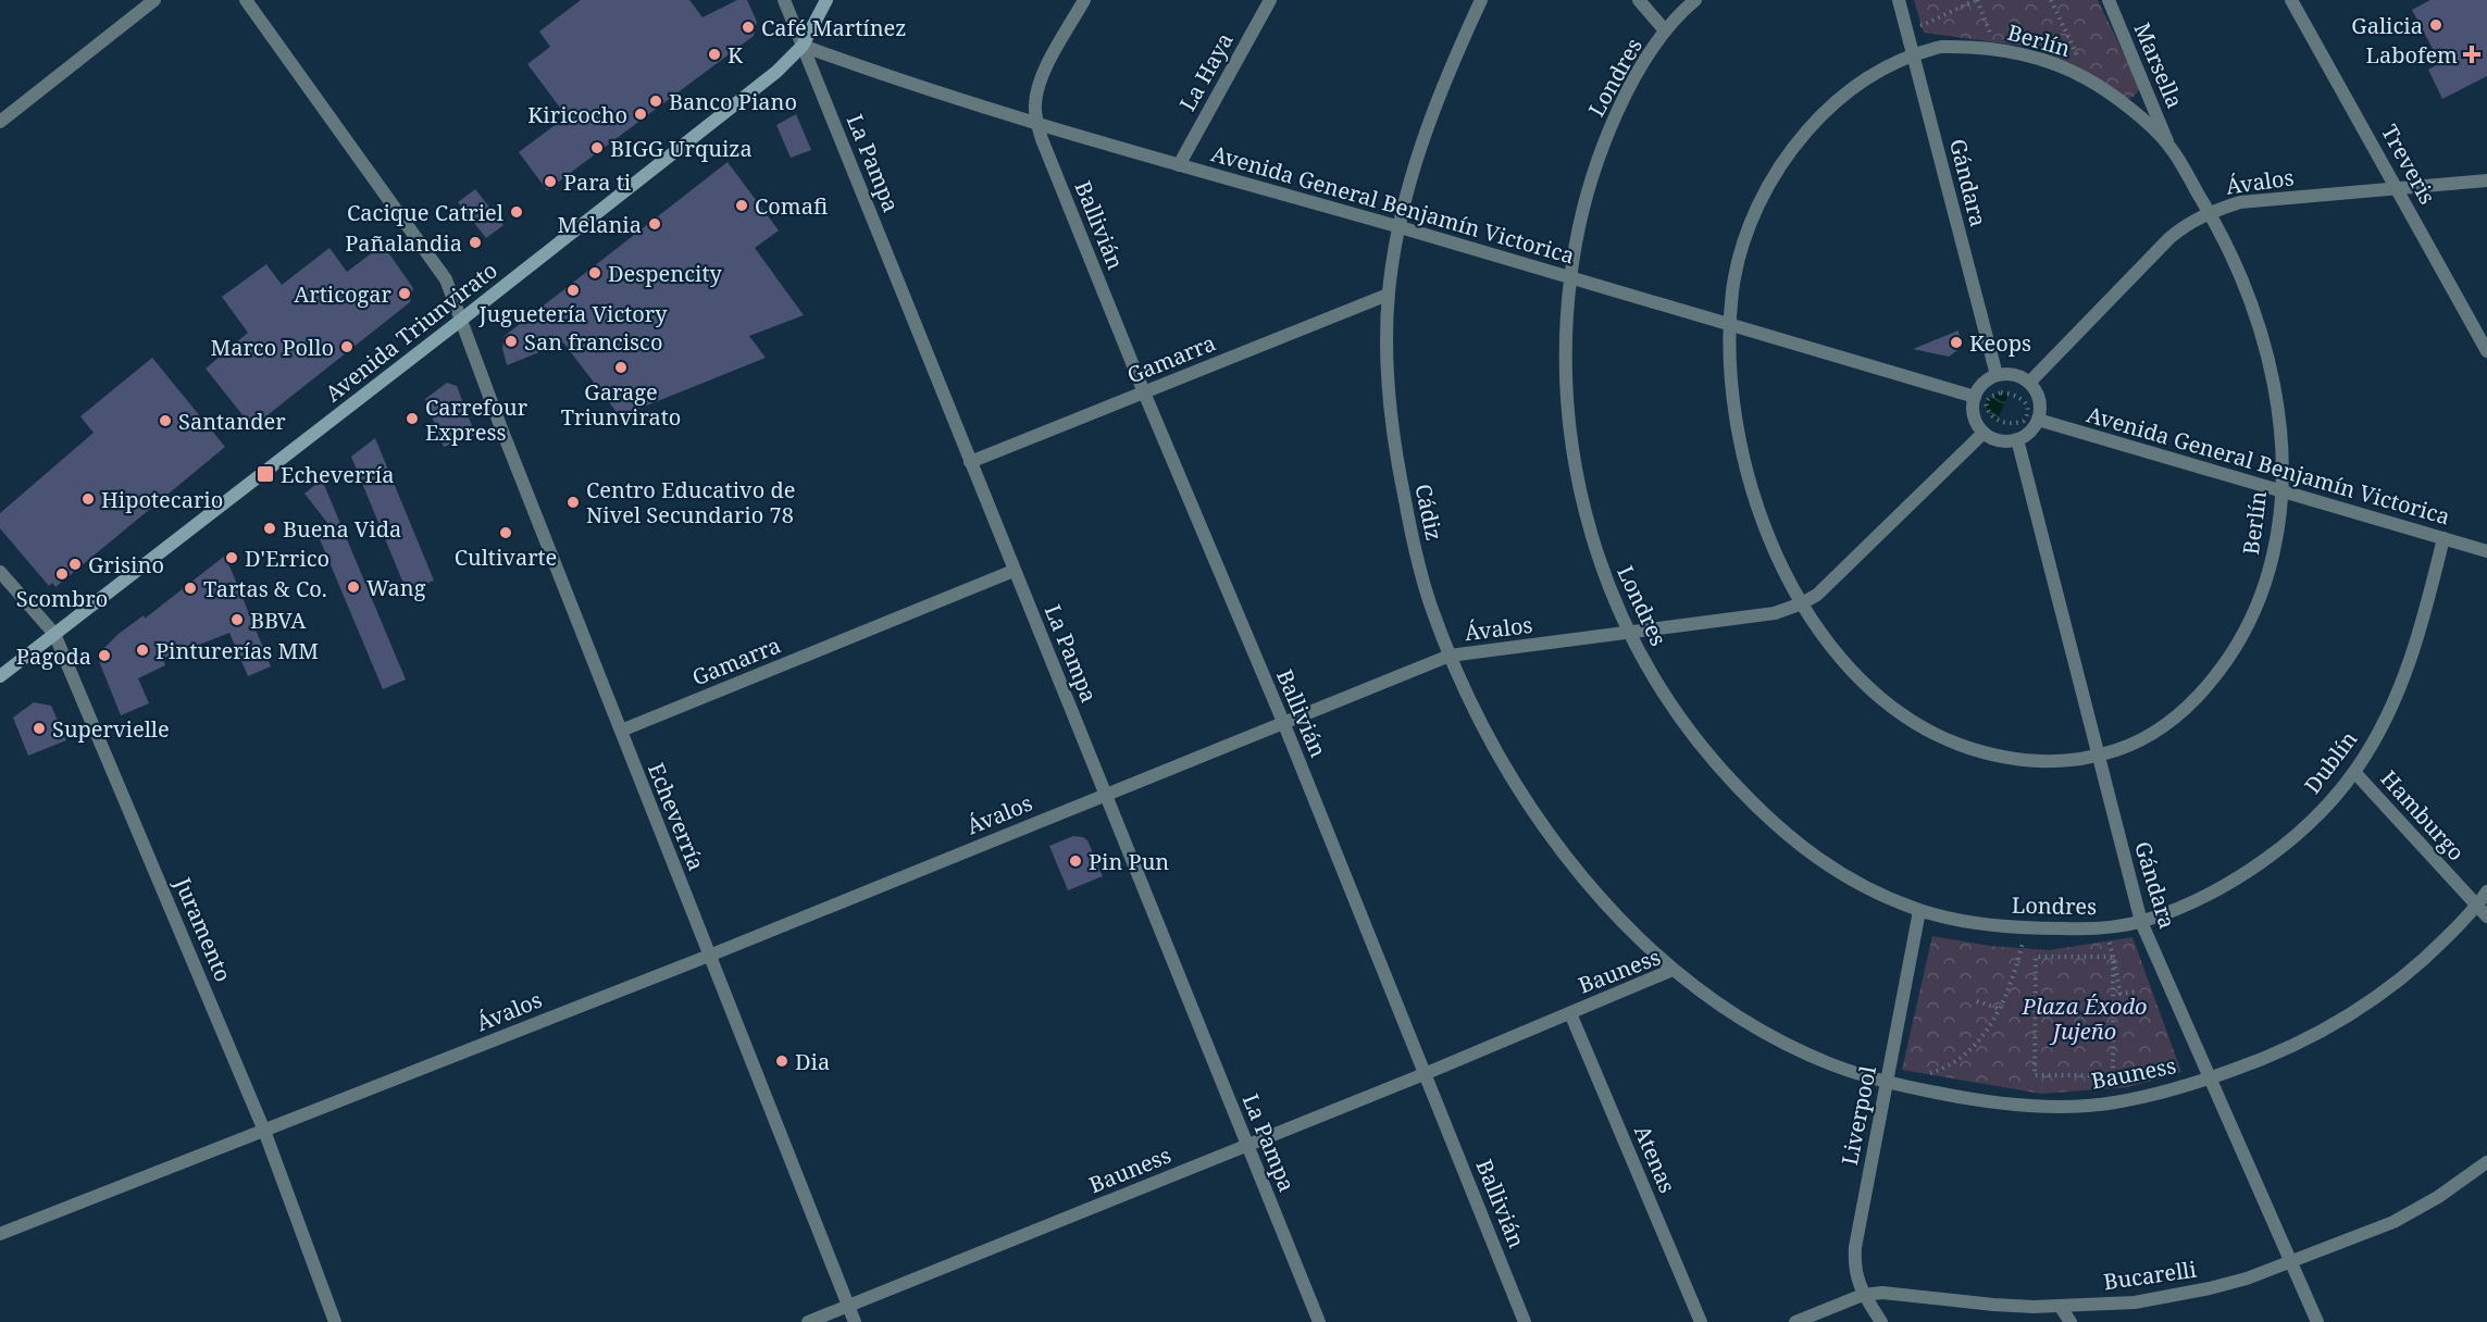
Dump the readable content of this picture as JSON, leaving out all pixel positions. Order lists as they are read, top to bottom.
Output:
{
  "streets": {
    "main road": ["Avenida Triunvirato"],
    "street": [
      "Berlín",
      "Marsella",
      "La Haya",
      "Londres",
      "La Pampa",
      "Treveris",
      "Ávalos",
      "Gándara",
      "Avenida General Benjamín Victorica",
      "Ballivián",
      "Gamarra",
      "Cádiz",
      "Dublín",
      "Hamburgo",
      "Echeverría",
      "Juramento",
      "Bauness",
      "Liverpool",
      "Atenas",
      "Bucarelli"
    ]
  },
  "crossings": [
    ["Berlín", "Marsella"],
    ["Berlín", "Ávalos"],
    ["Berlín", "Gándara"],
    ["Berlín", "Avenida General Benjamín Victorica"],
    ["La Haya", "Avenida General Benjamín Victorica"],
    ["Londres", "Ávalos"],
    ["Londres", "Gándara"],
    ["Londres", "Avenida General Benjamín Victorica"],
    ["Londres", "Dublín"],
    ["Londres", "Liverpool"],
    ["La Pampa", "Ávalos"],
    ["La Pampa", "Avenida General Benjamín Victorica"],
    ["La Pampa", "Avenida Triunvirato"],
    ["La Pampa", "Gamarra"],
    ["La Pampa", "Bauness"],
    ["Treveris", "Ávalos"],
    ["Ávalos", "Ballivián"],
    ["Ávalos", "Cádiz"],
    ["Ávalos", "Echeverría"],
    ["Ávalos", "Juramento"],
    ["Gándara", "Dublín"],
    ["Gándara", "Bauness"],
    ["Gándara", "Bucarelli"],
    ["Avenida General Benjamín Victorica", "Ballivián"],
    ["Avenida General Benjamín Victorica", "Avenida Triunvirato"],
    ["Avenida General Benjamín Victorica", "Cádiz"],
    ["Avenida General Benjamín Victorica", "Dublín"],
    ["Ballivián", "Gamarra"],
    ["Ballivián", "Bauness"],
    ["Avenida Triunvirato", "Echeverría"],
    ["Avenida Triunvirato", "Juramento"],
    ["Gamarra", "Cádiz"],
    ["Gamarra", "Echeverría"],
    ["Cádiz", "Bauness"],
    ["Dublín", "Hamburgo"],
    ["Hamburgo", "Bauness"],
    ["Echeverría", "Bauness"],
    ["Bauness", "Liverpool"],
    ["Bauness", "Atenas"],
    ["Liverpool", "Bucarelli"]
  ],
  "parks": ["Plaza Éxodo Jujeño"],
  "places": {
    "other": [
      "Galicia",
      "Café Martínez",
      "K",
      "Banco Piano",
      "Kiricocho",
      "BIGG Urquiza",
      "Para ti",
      "Comafi",
      "Cacique Catriel",
      "Melania",
      "Pañalandia",
      "Despencity",
      "Juguetería Victory",
      "Articogar",
      "San francisco",
      "Keops",
      "Marco Pollo",
      "Garage Triunvirato",
      "Carrefour Express",
      "Santander",
      "Hipotecario",
      "Centro Educativo de Nivel Secundario 78",
      "Buena Vida",
      "Cultivarte",
      "D'Errico",
      "Grisino",
      "Scombro",
      "Wang",
      "Tartas & Co.",
      "BBVA",
      "Pinturerías MM",
      "Pagoda",
      "Supervielle",
      "Pin Pun",
      "Dia"
    ],
    "health": ["Labofem"],
    "transit": ["Echeverría"]
  }
}
